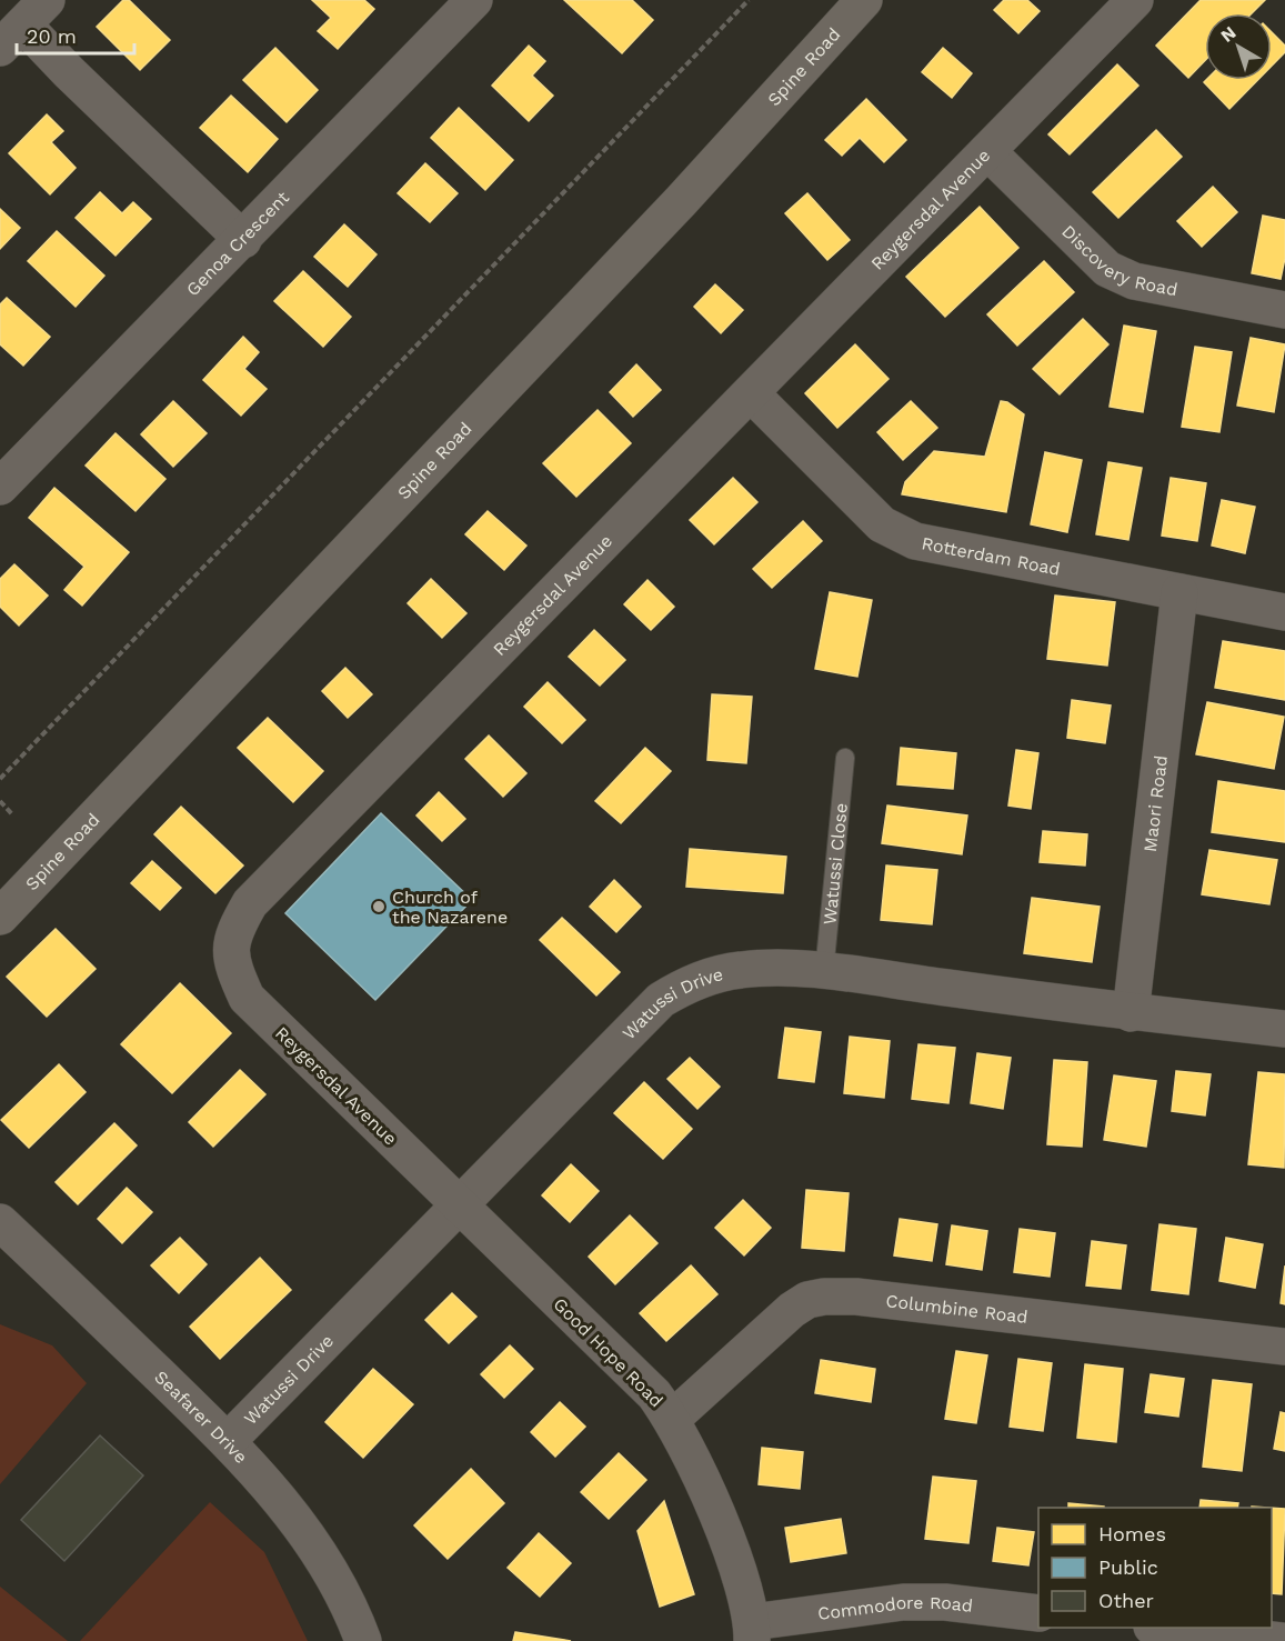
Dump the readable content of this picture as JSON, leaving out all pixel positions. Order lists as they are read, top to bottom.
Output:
{
  "streets": {
    "main road": ["Spine Road"],
    "street": [
      "Reygersdal Avenue",
      "Genoa Crescent",
      "Discovery Road",
      "Rotterdam Road",
      "Maori Road",
      "Watussi Drive",
      "Columbine Road",
      "Good Hope Road",
      "Seafarer Drive",
      "Commodore Road"
    ],
    "lane": ["Watussi Close"]
  },
  "crossings": [
    ["Reygersdal Avenue", "Discovery Road"],
    ["Reygersdal Avenue", "Rotterdam Road"],
    ["Reygersdal Avenue", "Watussi Drive"],
    ["Reygersdal Avenue", "Good Hope Road"],
    ["Rotterdam Road", "Maori Road"],
    ["Maori Road", "Watussi Drive"],
    ["Watussi Close", "Watussi Drive"],
    ["Watussi Drive", "Good Hope Road"],
    ["Watussi Drive", "Seafarer Drive"],
    ["Columbine Road", "Good Hope Road"],
    ["Good Hope Road", "Commodore Road"]
  ],
  "places": ["Church of the Nazarene"],
  "legend": ["Homes", "Public", "Other"],
  "scale_bar": "20 m",
  "north": "top left"
}
